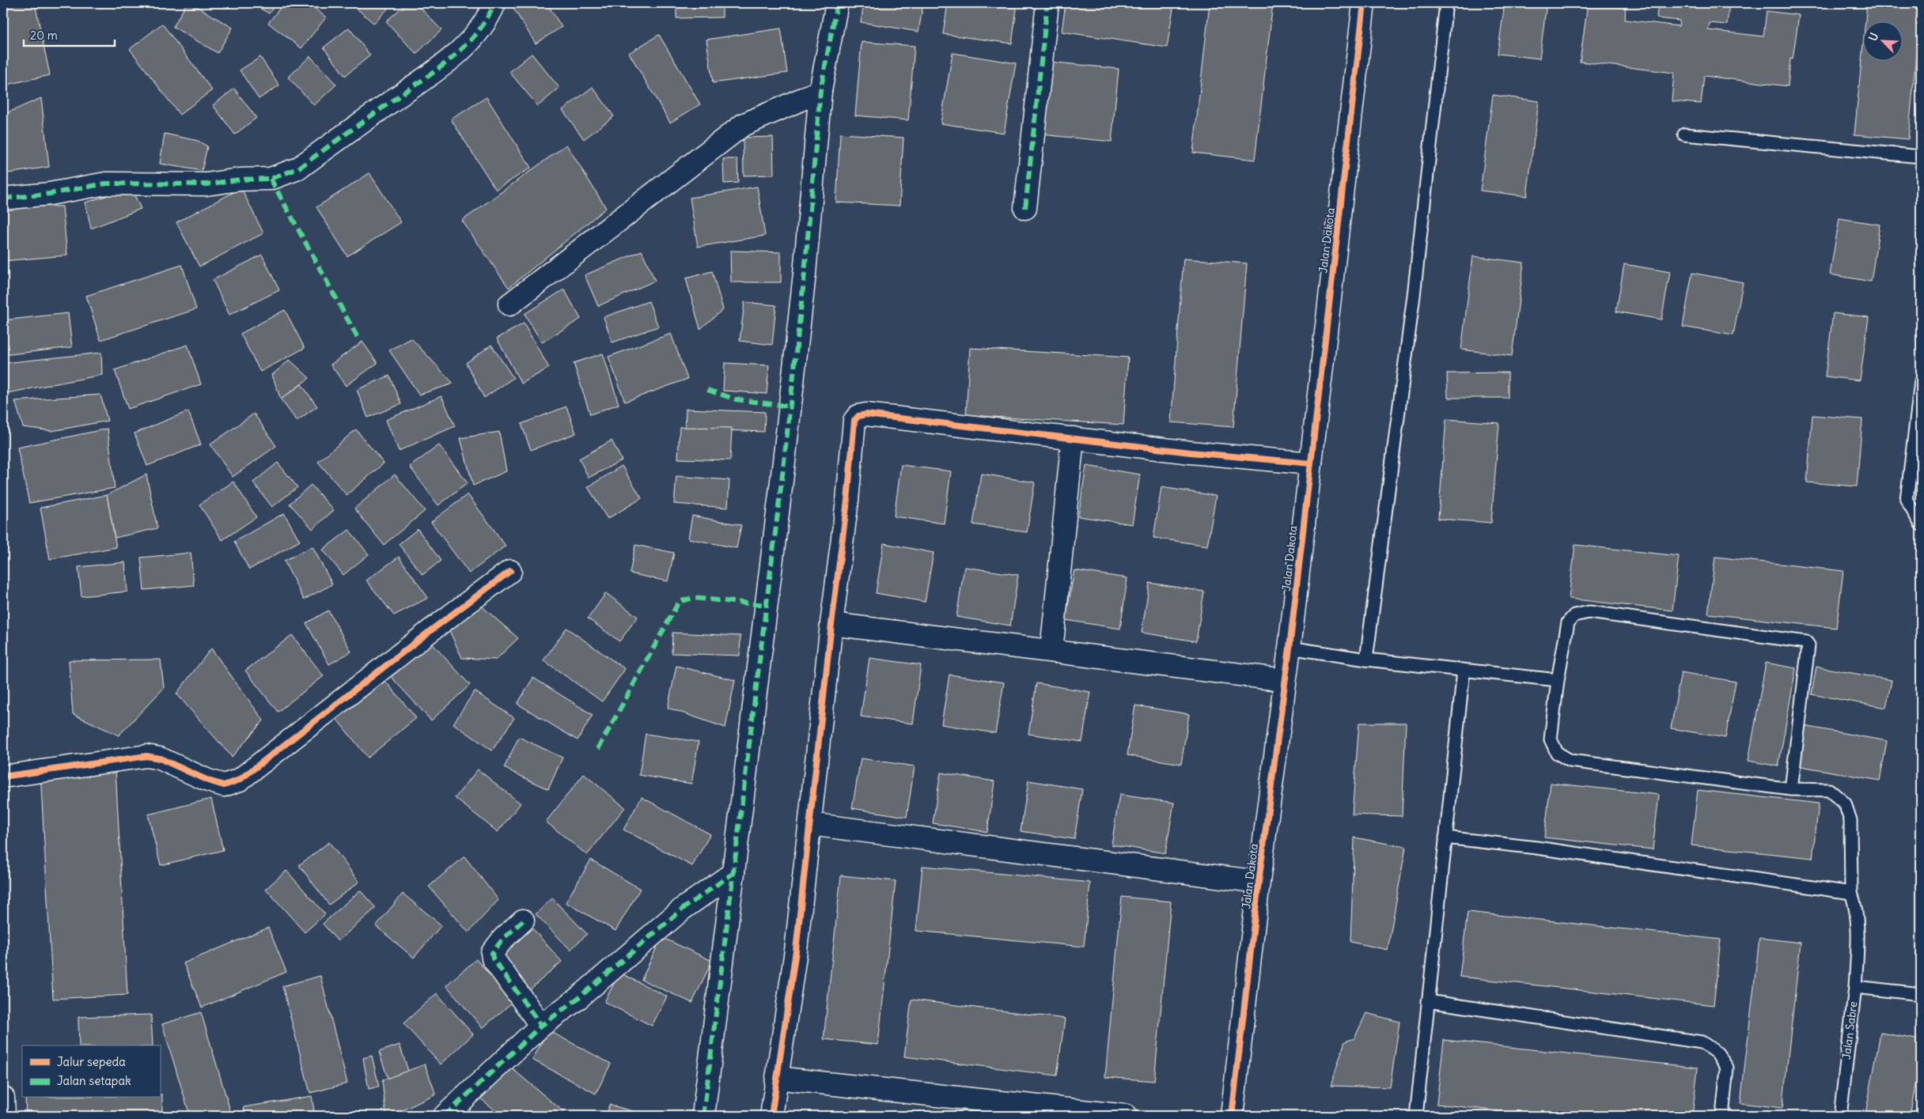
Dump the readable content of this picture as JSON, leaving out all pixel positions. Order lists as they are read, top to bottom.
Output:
{
  "streets": {
    "main road": ["Jalan Dakota"],
    "lane": ["Jalan Sabre"]
  },
  "legend": ["Jalur sepeda", "Jalan setapak"],
  "scale_bar": "20 m",
  "north": "top left"
}
